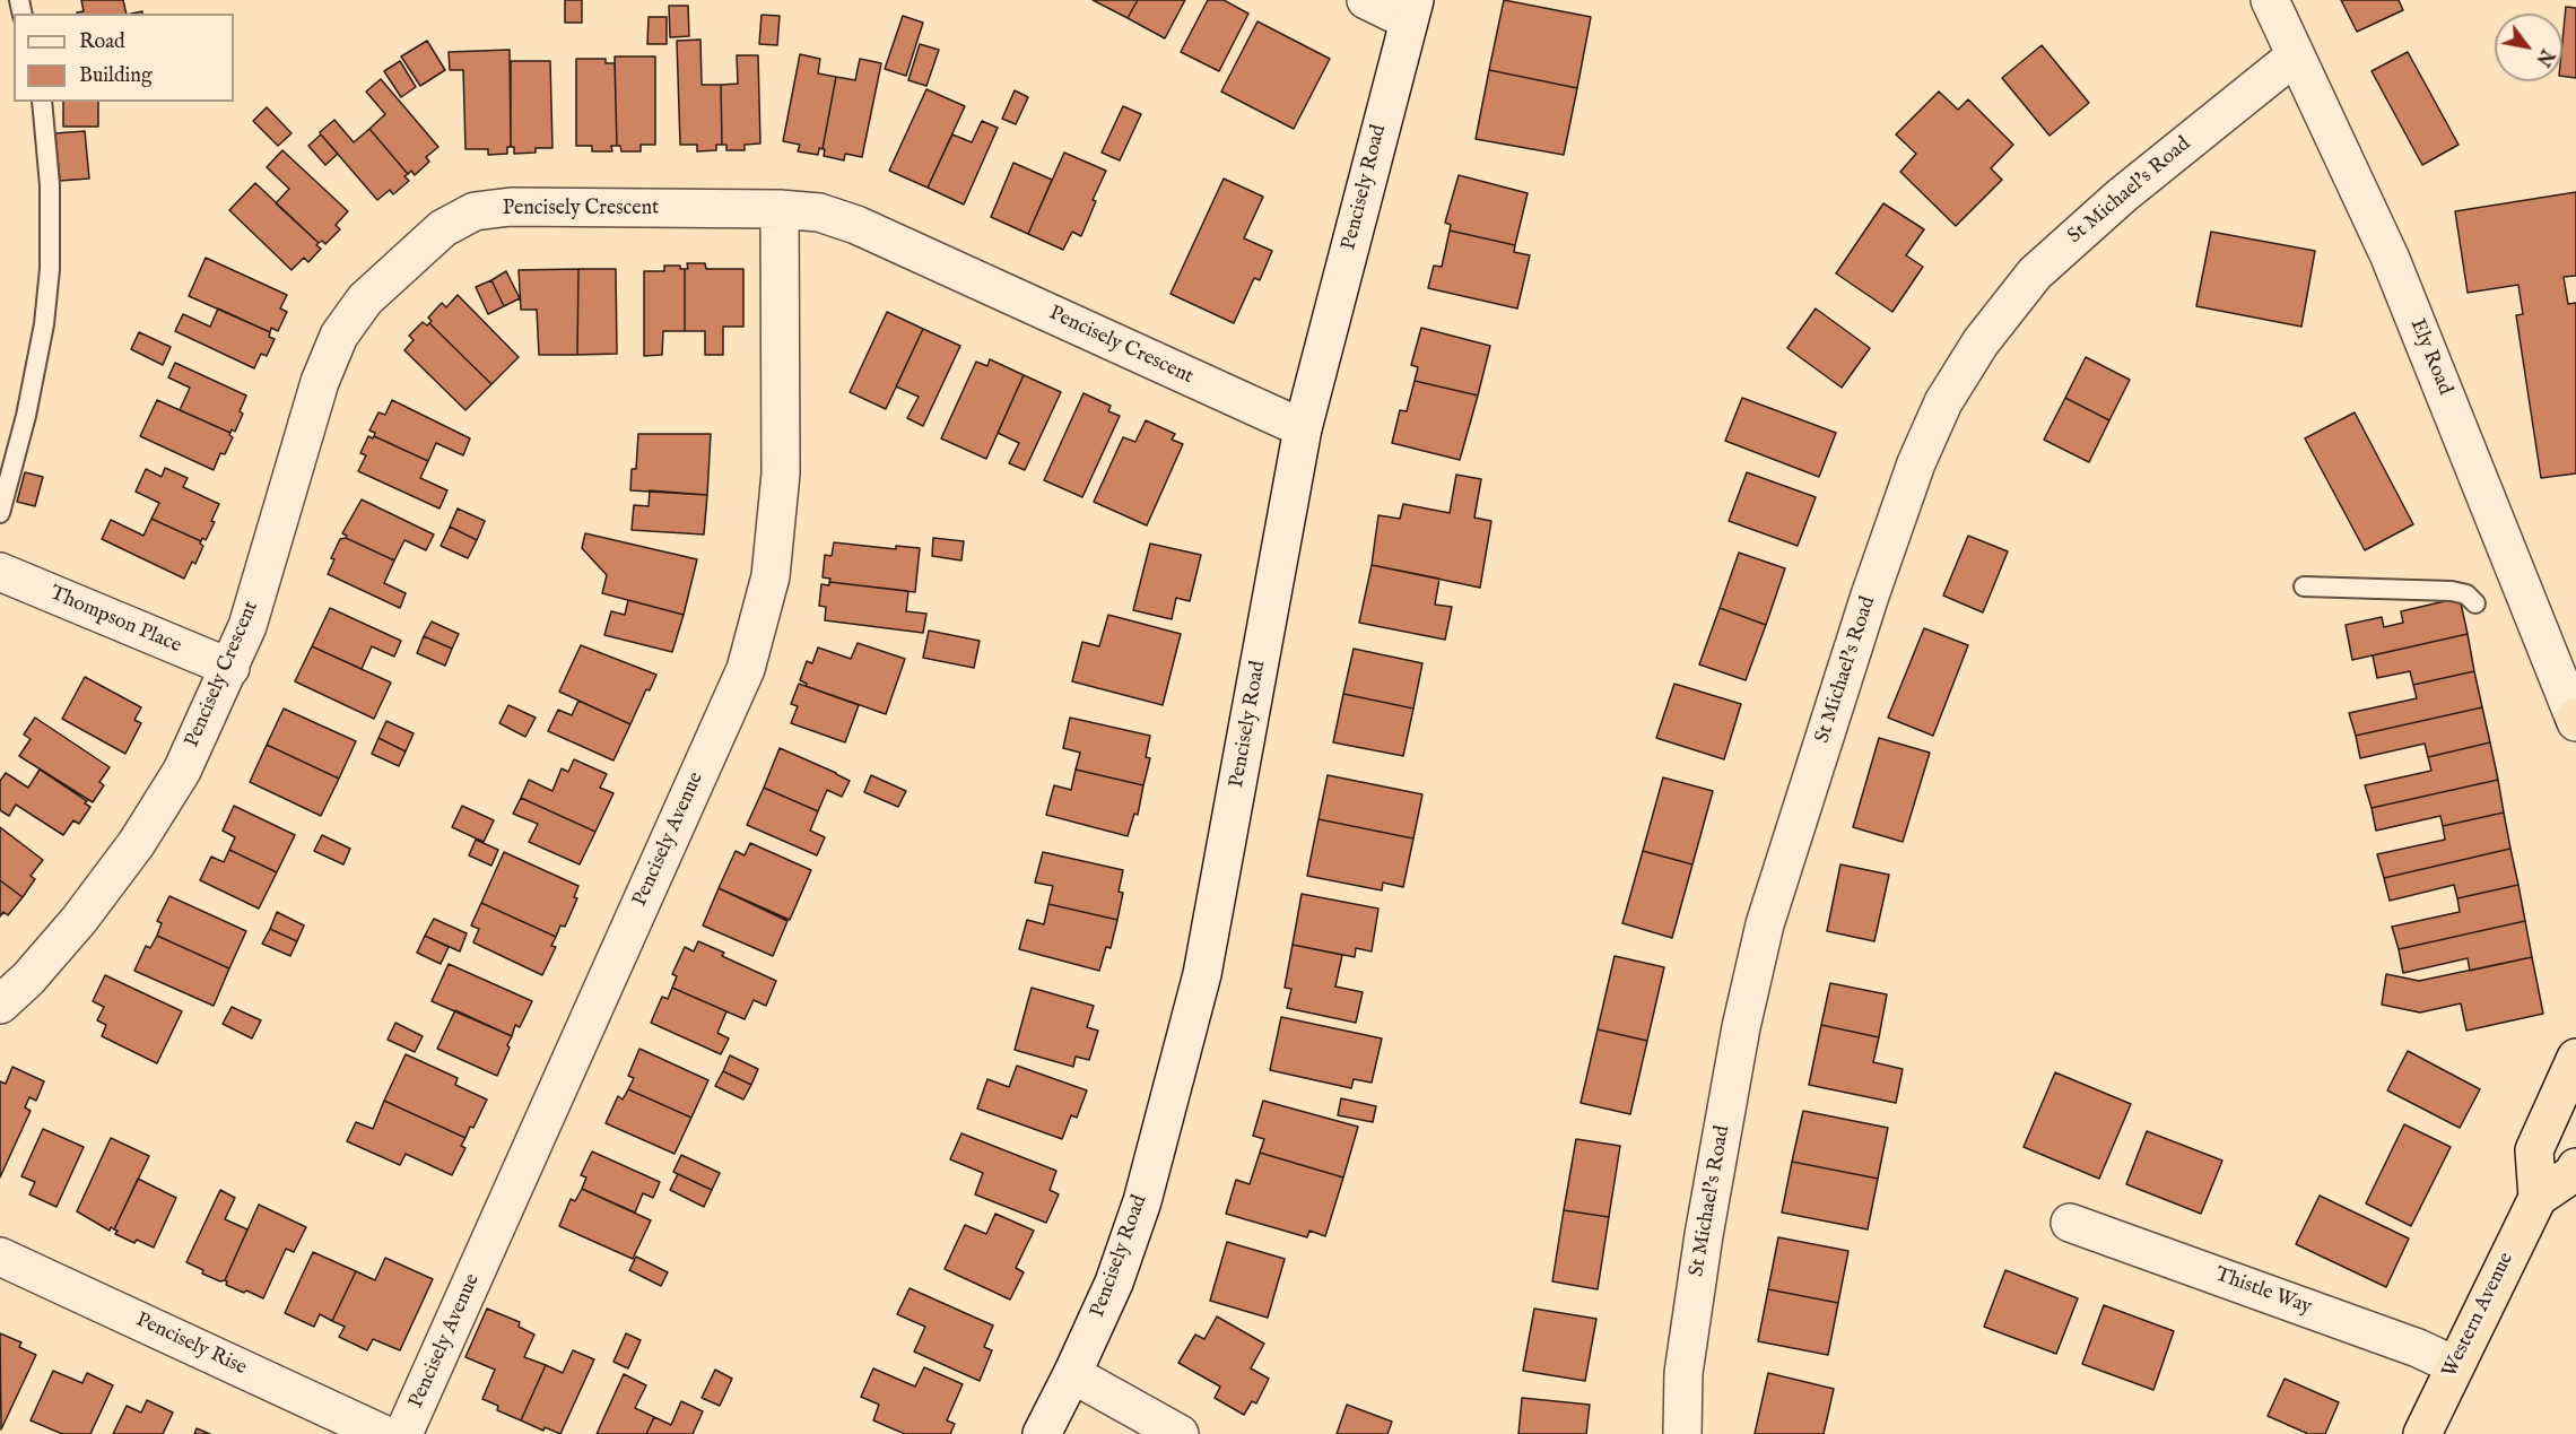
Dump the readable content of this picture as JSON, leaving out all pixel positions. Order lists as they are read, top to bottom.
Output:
{
  "streets": {
    "highway": ["Western Avenue"],
    "street": [
      "Pencisely Road",
      "St Michael's Road",
      "Pencisely Crescent",
      "Ely Road",
      "Thompson Place",
      "Pencisely Avenue",
      "Thistle Way",
      "Pencisely Rise"
    ]
  },
  "crossings": [
    ["Pencisely Road", "Pencisely Crescent"],
    ["St Michael's Road", "Ely Road"],
    ["Pencisely Crescent", "Thompson Place"],
    ["Pencisely Crescent", "Pencisely Avenue"],
    ["Thistle Way", "Western Avenue"]
  ],
  "legend": ["Road", "Building"],
  "north": "bottom right"
}
